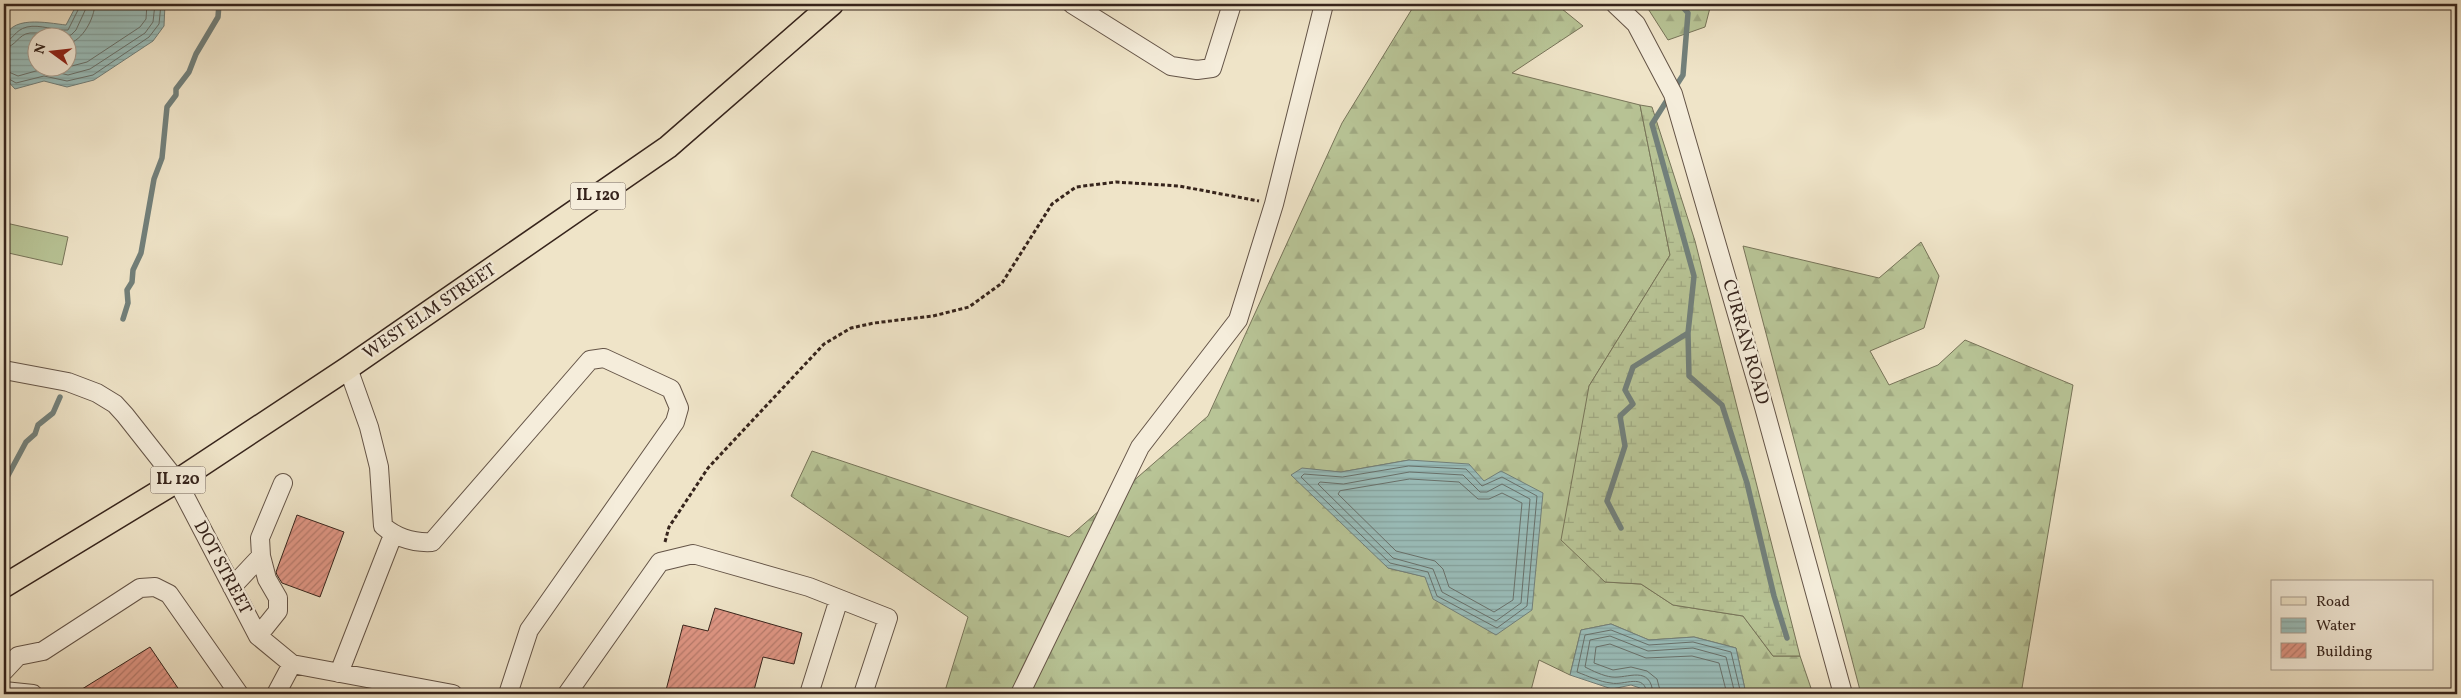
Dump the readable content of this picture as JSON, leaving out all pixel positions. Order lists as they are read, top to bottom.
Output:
{
  "streets": {
    "main road": ["IL 120", "WEST ELM STREET"],
    "street": ["CURRAN ROAD", "DOT STREET"]
  },
  "crossings": [
    ["WEST ELM STREET", "DOT STREET"]
  ],
  "legend": ["Road", "Water", "Building"],
  "north": "left"
}
